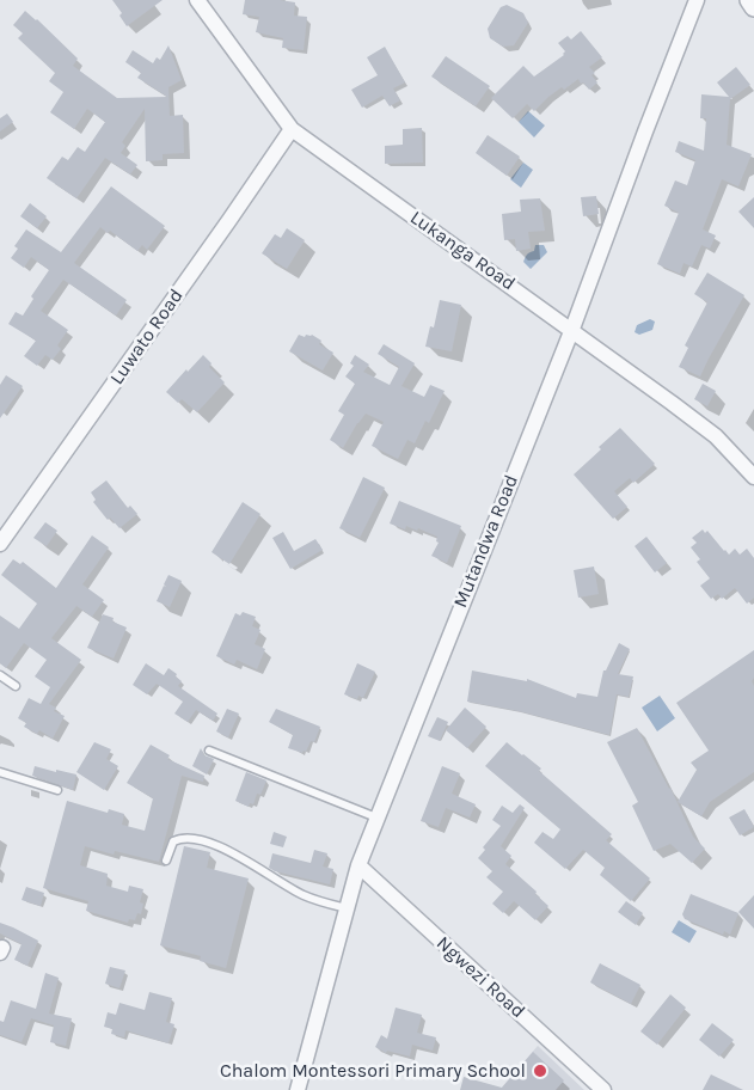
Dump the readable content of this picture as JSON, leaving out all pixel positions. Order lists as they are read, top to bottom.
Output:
{
  "streets": {
    "street": [
      "Lukanga Road",
      "Luwato Road",
      "Mutandwa Road",
      "Ngwezi Road"
    ]
  },
  "crossings": [
    ["Lukanga Road", "Luwato Road"],
    ["Lukanga Road", "Mutandwa Road"],
    ["Mutandwa Road", "Ngwezi Road"]
  ],
  "places": ["Chalom Montessori Primary School"]
}
